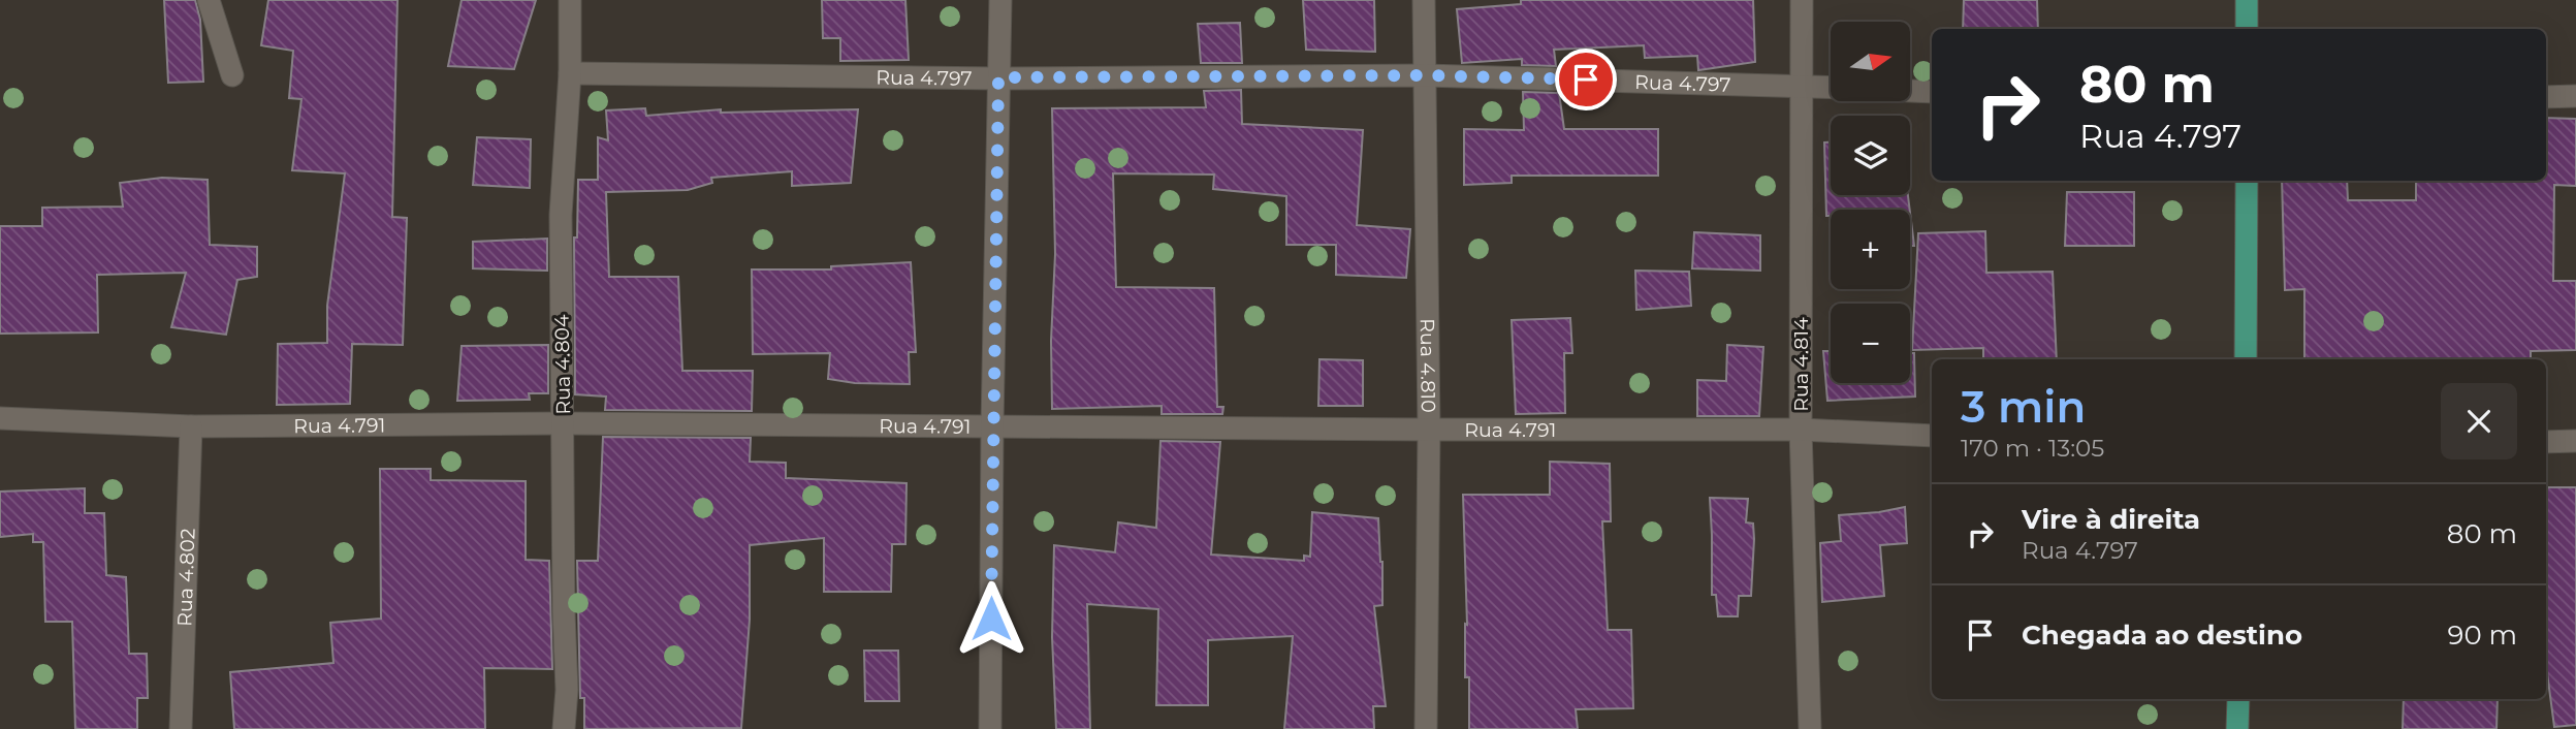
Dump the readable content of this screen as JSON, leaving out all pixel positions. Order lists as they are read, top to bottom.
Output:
{
  "streets": {
    "street": [
      "Rua 4.797",
      "Rua 4.804",
      "Rua 4.810",
      "Rua 4.814",
      "Rua 4.791",
      "Rua 4.802"
    ]
  },
  "crossings": [
    ["Rua 4.797", "Rua 4.804"],
    ["Rua 4.797", "Rua 4.810"],
    ["Rua 4.797", "Rua 4.814"],
    ["Rua 4.804", "Rua 4.791"],
    ["Rua 4.810", "Rua 4.791"],
    ["Rua 4.814", "Rua 4.791"],
    ["Rua 4.791", "Rua 4.802"]
  ],
  "north": "right",
  "page": {
    "map_buttons": ["+", "−"],
    "turn": ["80 m", "Rua 4.797"],
    "heading": ["3 min", "170 m · 13:05"],
    "list": [
      {
        "name": "Vire à direita",
        "note": "Rua 4.797",
        "value": "80 m"
      },
      {
        "name": "Chegada ao destino",
        "value": "90 m"
      }
    ]
  }
}
